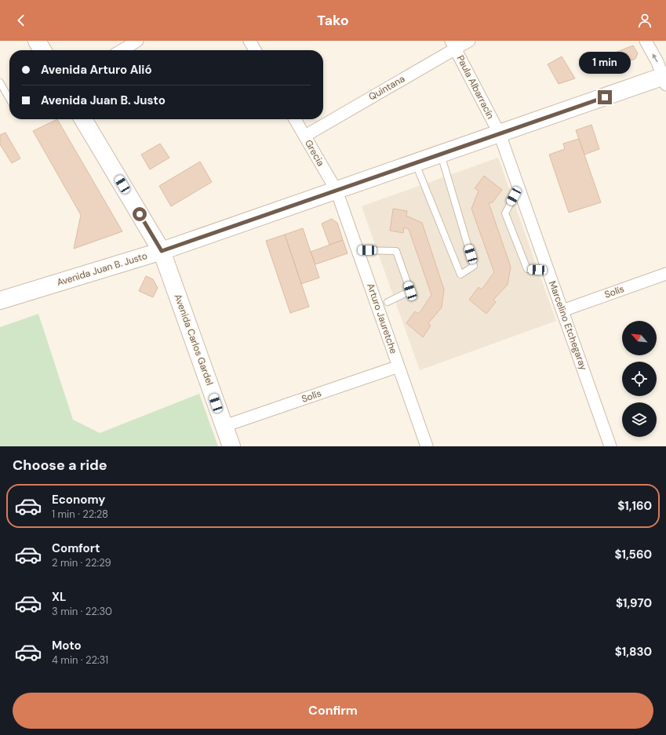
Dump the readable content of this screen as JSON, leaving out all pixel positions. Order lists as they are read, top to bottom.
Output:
{
  "streets": {
    "main road": ["Avenida Juan B. Justo", "Avenida Carlos Gardel"],
    "street": [
      "Paula Albarracín",
      "Quintana",
      "Grecia",
      "Solís",
      "Arturo Jauretche",
      "Marcelino Etchegaray"
    ]
  },
  "crossings": [
    ["Paula Albarracín", "Quintana"],
    ["Paula Albarracín", "Avenida Juan B. Justo"],
    ["Paula Albarracín", "Marcelino Etchegaray"],
    ["Quintana", "Grecia"],
    ["Grecia", "Avenida Juan B. Justo"],
    ["Grecia", "Arturo Jauretche"],
    ["Avenida Juan B. Justo", "Arturo Jauretche"],
    ["Avenida Juan B. Justo", "Marcelino Etchegaray"],
    ["Avenida Juan B. Justo", "Avenida Carlos Gardel"],
    ["Solís", "Arturo Jauretche"],
    ["Solís", "Marcelino Etchegaray"],
    ["Solís", "Avenida Carlos Gardel"]
  ],
  "north": "top left",
  "page": {
    "header": "Tako",
    "banner": ["Avenida Arturo Alió", "Avenida Juan B. Justo"],
    "bubble": "1 min",
    "heading": "Choose a ride",
    "list": [
      {
        "name": "Economy",
        "note": "1 min · 22:28",
        "value": "$1,160"
      },
      {
        "name": "Comfort",
        "note": "2 min · 22:29",
        "value": "$1,560"
      },
      {
        "name": "XL",
        "note": "3 min · 22:30",
        "value": "$1,970"
      },
      {
        "name": "Moto",
        "note": "4 min · 22:31",
        "value": "$1,830"
      }
    ],
    "buttons": "Confirm"
  }
}
